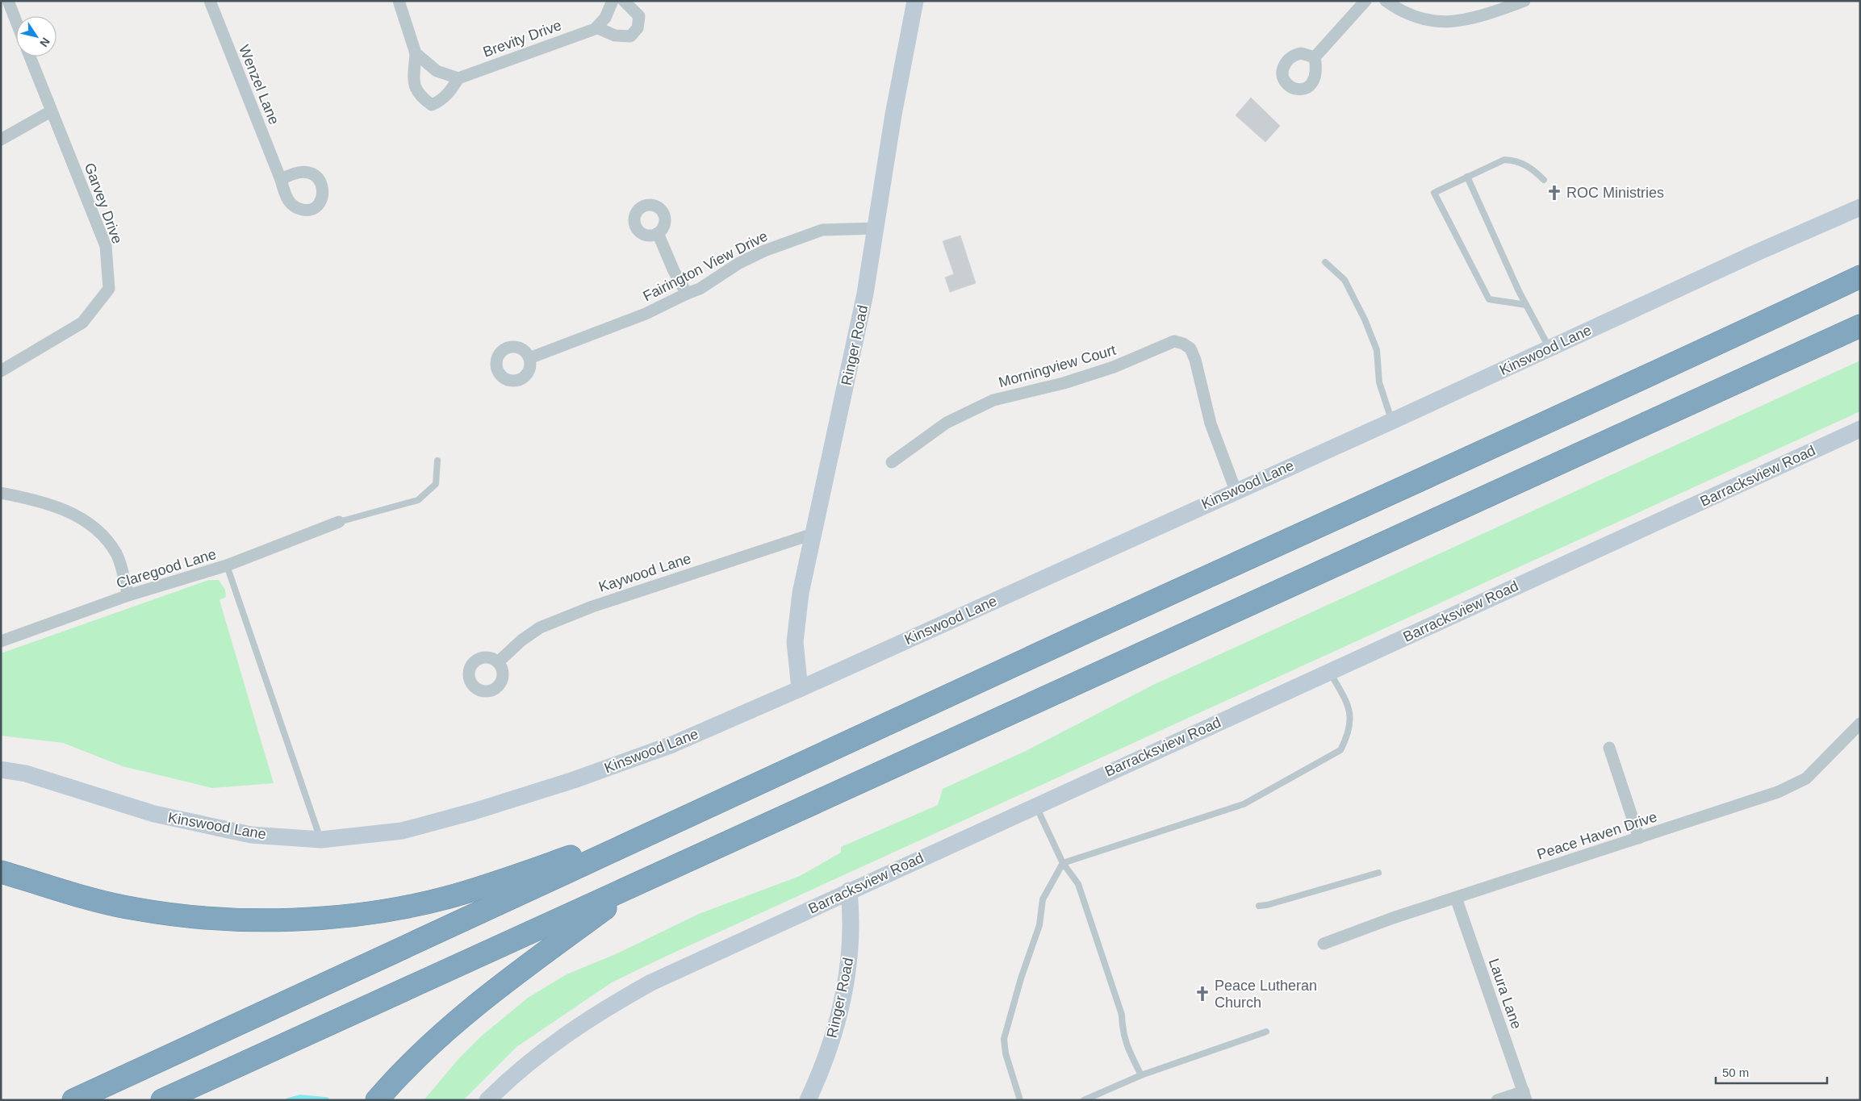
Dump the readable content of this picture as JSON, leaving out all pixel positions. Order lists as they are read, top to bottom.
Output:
{
  "streets": {
    "street": [
      "Brevity Drive",
      "Wenzel Lane",
      "Garvey Drive",
      "Fairington View Drive",
      "Ringer Road",
      "Kinswood Lane",
      "Morningview Court",
      "Barracksview Road",
      "Claregood Lane",
      "Kaywood Lane",
      "Peace Haven Drive",
      "Laura Lane"
    ]
  },
  "crossings": [
    ["Fairington View Drive", "Ringer Road"],
    ["Ringer Road", "Kinswood Lane"],
    ["Ringer Road", "Barracksview Road"],
    ["Ringer Road", "Kaywood Lane"],
    ["Kinswood Lane", "Morningview Court"],
    ["Peace Haven Drive", "Laura Lane"]
  ],
  "places": {
    "church": ["ROC Ministries", "Peace Lutheran Church"]
  },
  "scale_bar": "50 m",
  "north": "bottom right"
}
